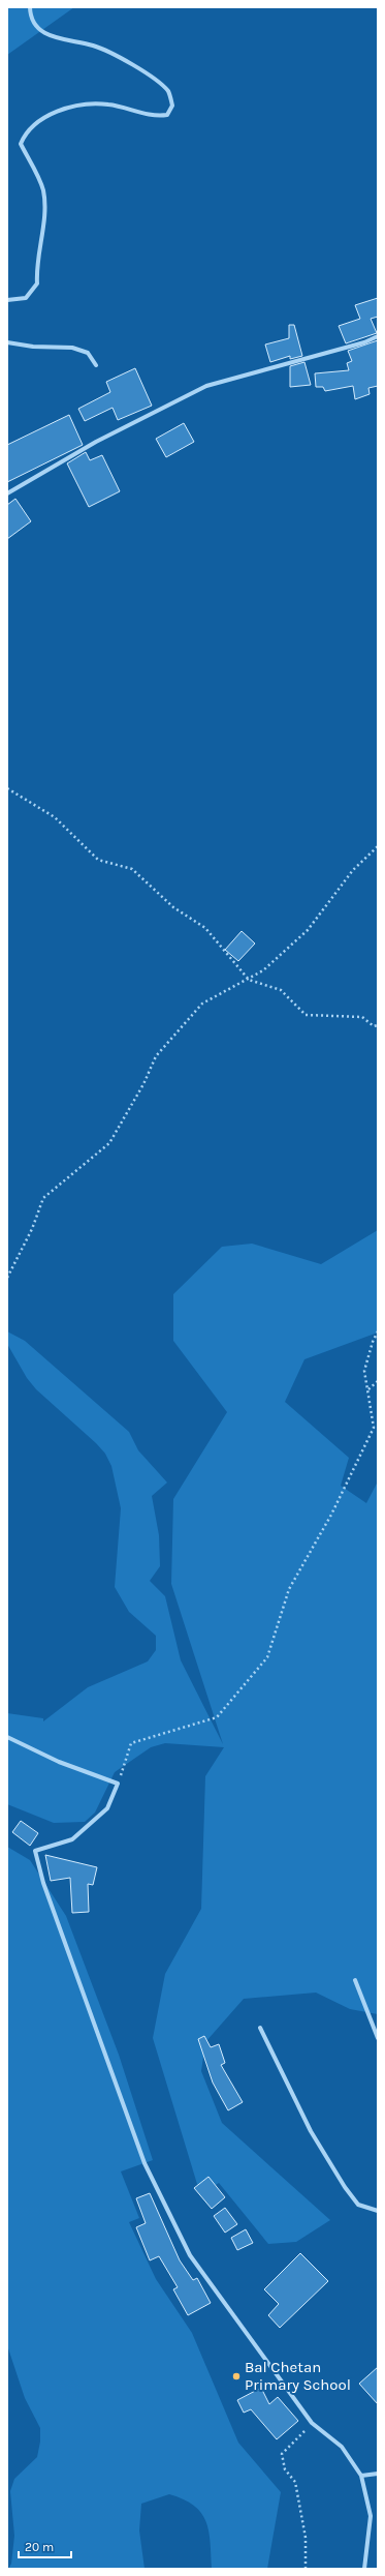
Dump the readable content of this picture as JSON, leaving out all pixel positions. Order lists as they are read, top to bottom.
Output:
{
  "places": ["Bal Chetan Primary School"],
  "scale_bar": "20 m"
}
